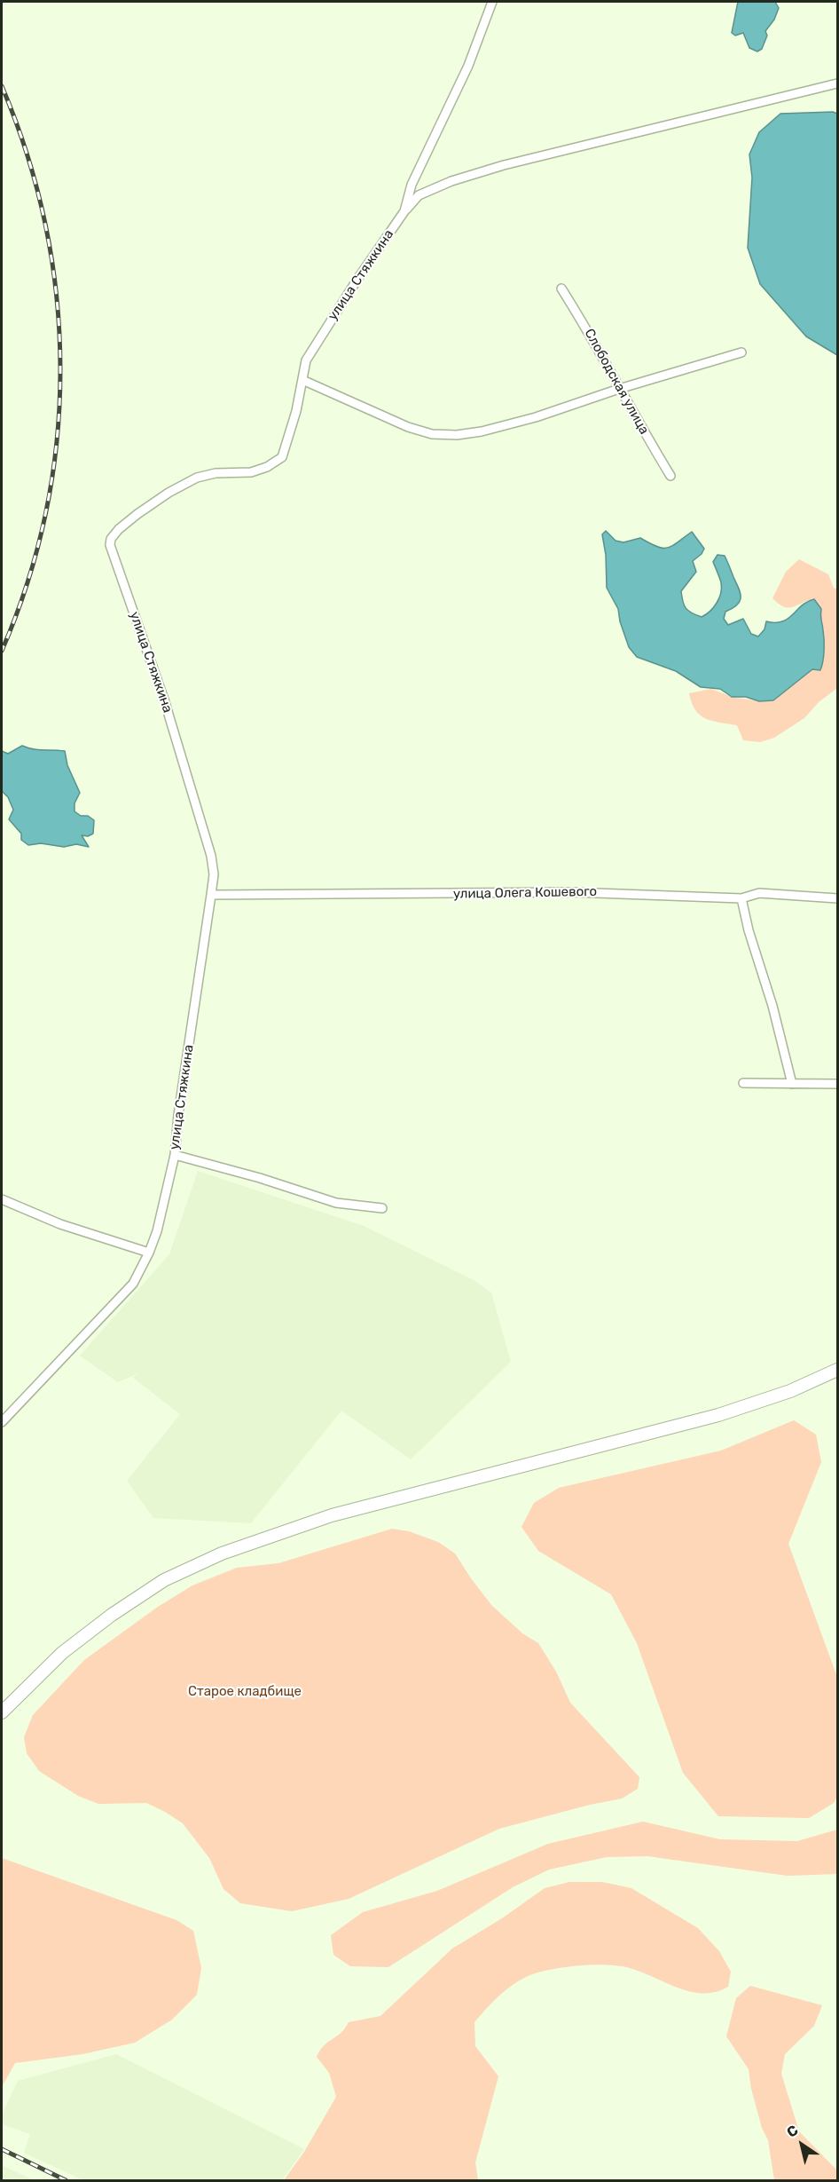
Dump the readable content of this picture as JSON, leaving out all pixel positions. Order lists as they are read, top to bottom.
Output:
{
  "streets": {
    "street": ["улица Стяжкина", "Слободская улица", "улица Олега Кошевого"]
  },
  "crossings": [
    ["улица Стяжкина", "улица Олега Кошевого"]
  ],
  "parks": ["Старое кладбище"],
  "north": "top left"
}
